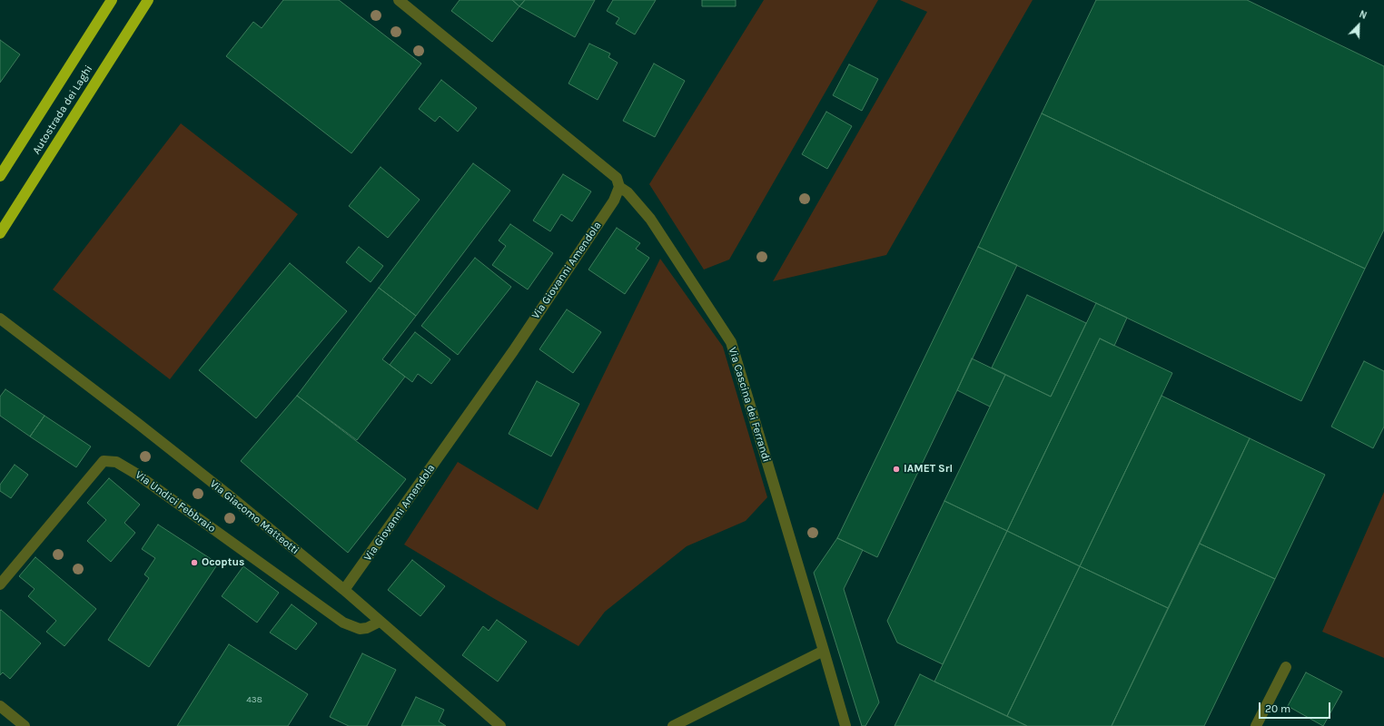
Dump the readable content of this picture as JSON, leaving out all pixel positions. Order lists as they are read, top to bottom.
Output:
{
  "streets": {
    "highway": ["Autostrada dei Laghi"],
    "street": [
      "Via Giovanni Amendola",
      "Via Cascina dei Ferrandi",
      "Via Undici Febbraio",
      "Via Giacomo Matteotti"
    ]
  },
  "crossings": [
    ["Via Giovanni Amendola", "Via Cascina dei Ferrandi"],
    ["Via Giovanni Amendola", "Via Giacomo Matteotti"],
    ["Via Undici Febbraio", "Via Giacomo Matteotti"]
  ],
  "places": ["IAMET Srl", "Ocoptus"],
  "house_numbers": ["438"],
  "scale_bar": "20 m",
  "north": "top right"
}
